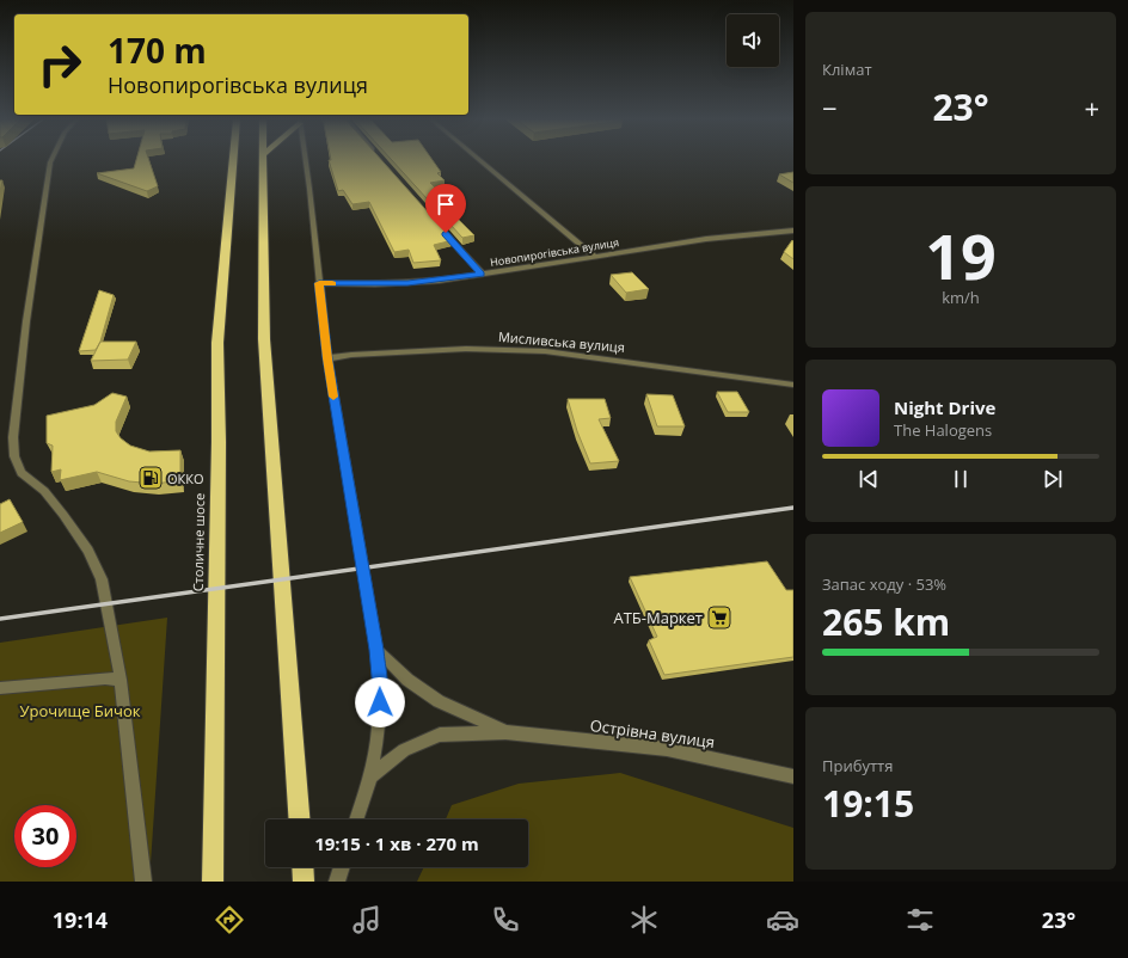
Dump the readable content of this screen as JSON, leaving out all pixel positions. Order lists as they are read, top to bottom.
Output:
{
  "streets": {
    "highway": ["Столичне шосе"],
    "street": ["Новопирогівська вулиця", "Мисливська вулиця", "Острівна вулиця"]
  },
  "parks": ["Урочище Бичок"],
  "places": {
    "fuel station": ["ОККО"],
    "supermarket": ["АТБ-Маркет"]
  },
  "page": {
    "tile": [
      "Клімат",
      ["19", "km/h"],
      ["Запас ходу · 53%", "265 km"],
      ["Прибуття", "19:15"]
    ],
    "turn": ["170 m", "Новопирогівська вулиця"],
    "heat": ["−", "23°", "+"],
    "song": ["Night Drive", "The Halogens"],
    "limit": "30",
    "trip": "19:15 · 1 хв · 270 m",
    "tabs": ["19:14", "23°"]
  }
}
